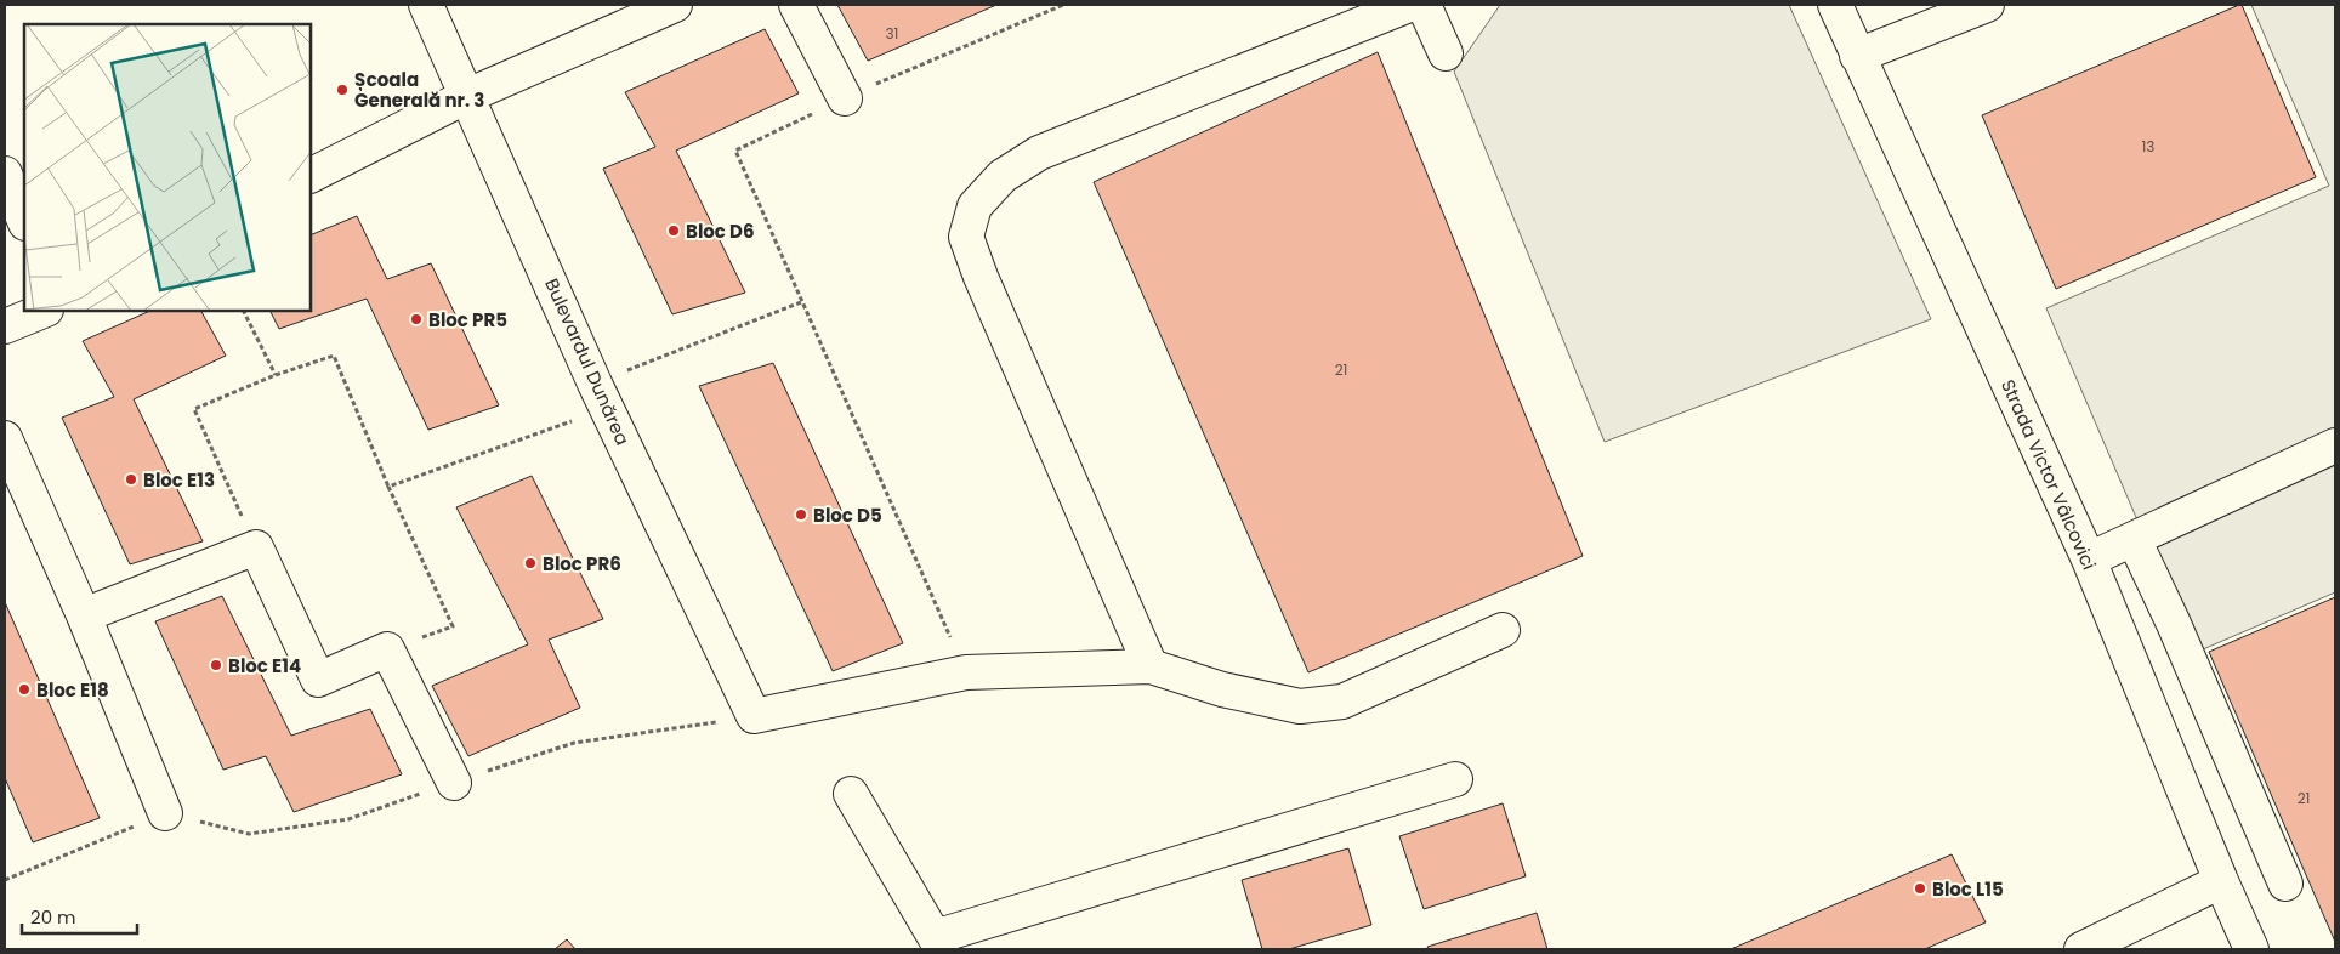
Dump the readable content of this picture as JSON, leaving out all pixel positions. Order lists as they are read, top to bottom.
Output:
{
  "streets": {
    "street": ["Bulevardul Dunărea", "Strada Victor Vâlcovici"]
  },
  "places": [
    "Școala Generală nr. 3",
    "Bloc D6",
    "Bloc PR5",
    "Bloc E13",
    "Bloc D5",
    "Bloc PR6",
    "Bloc E14",
    "Bloc E18",
    "Bloc L15"
  ],
  "house_numbers": [
    "31",
    "13",
    "21",
    "21"
  ],
  "scale_bar": "20 m"
}
